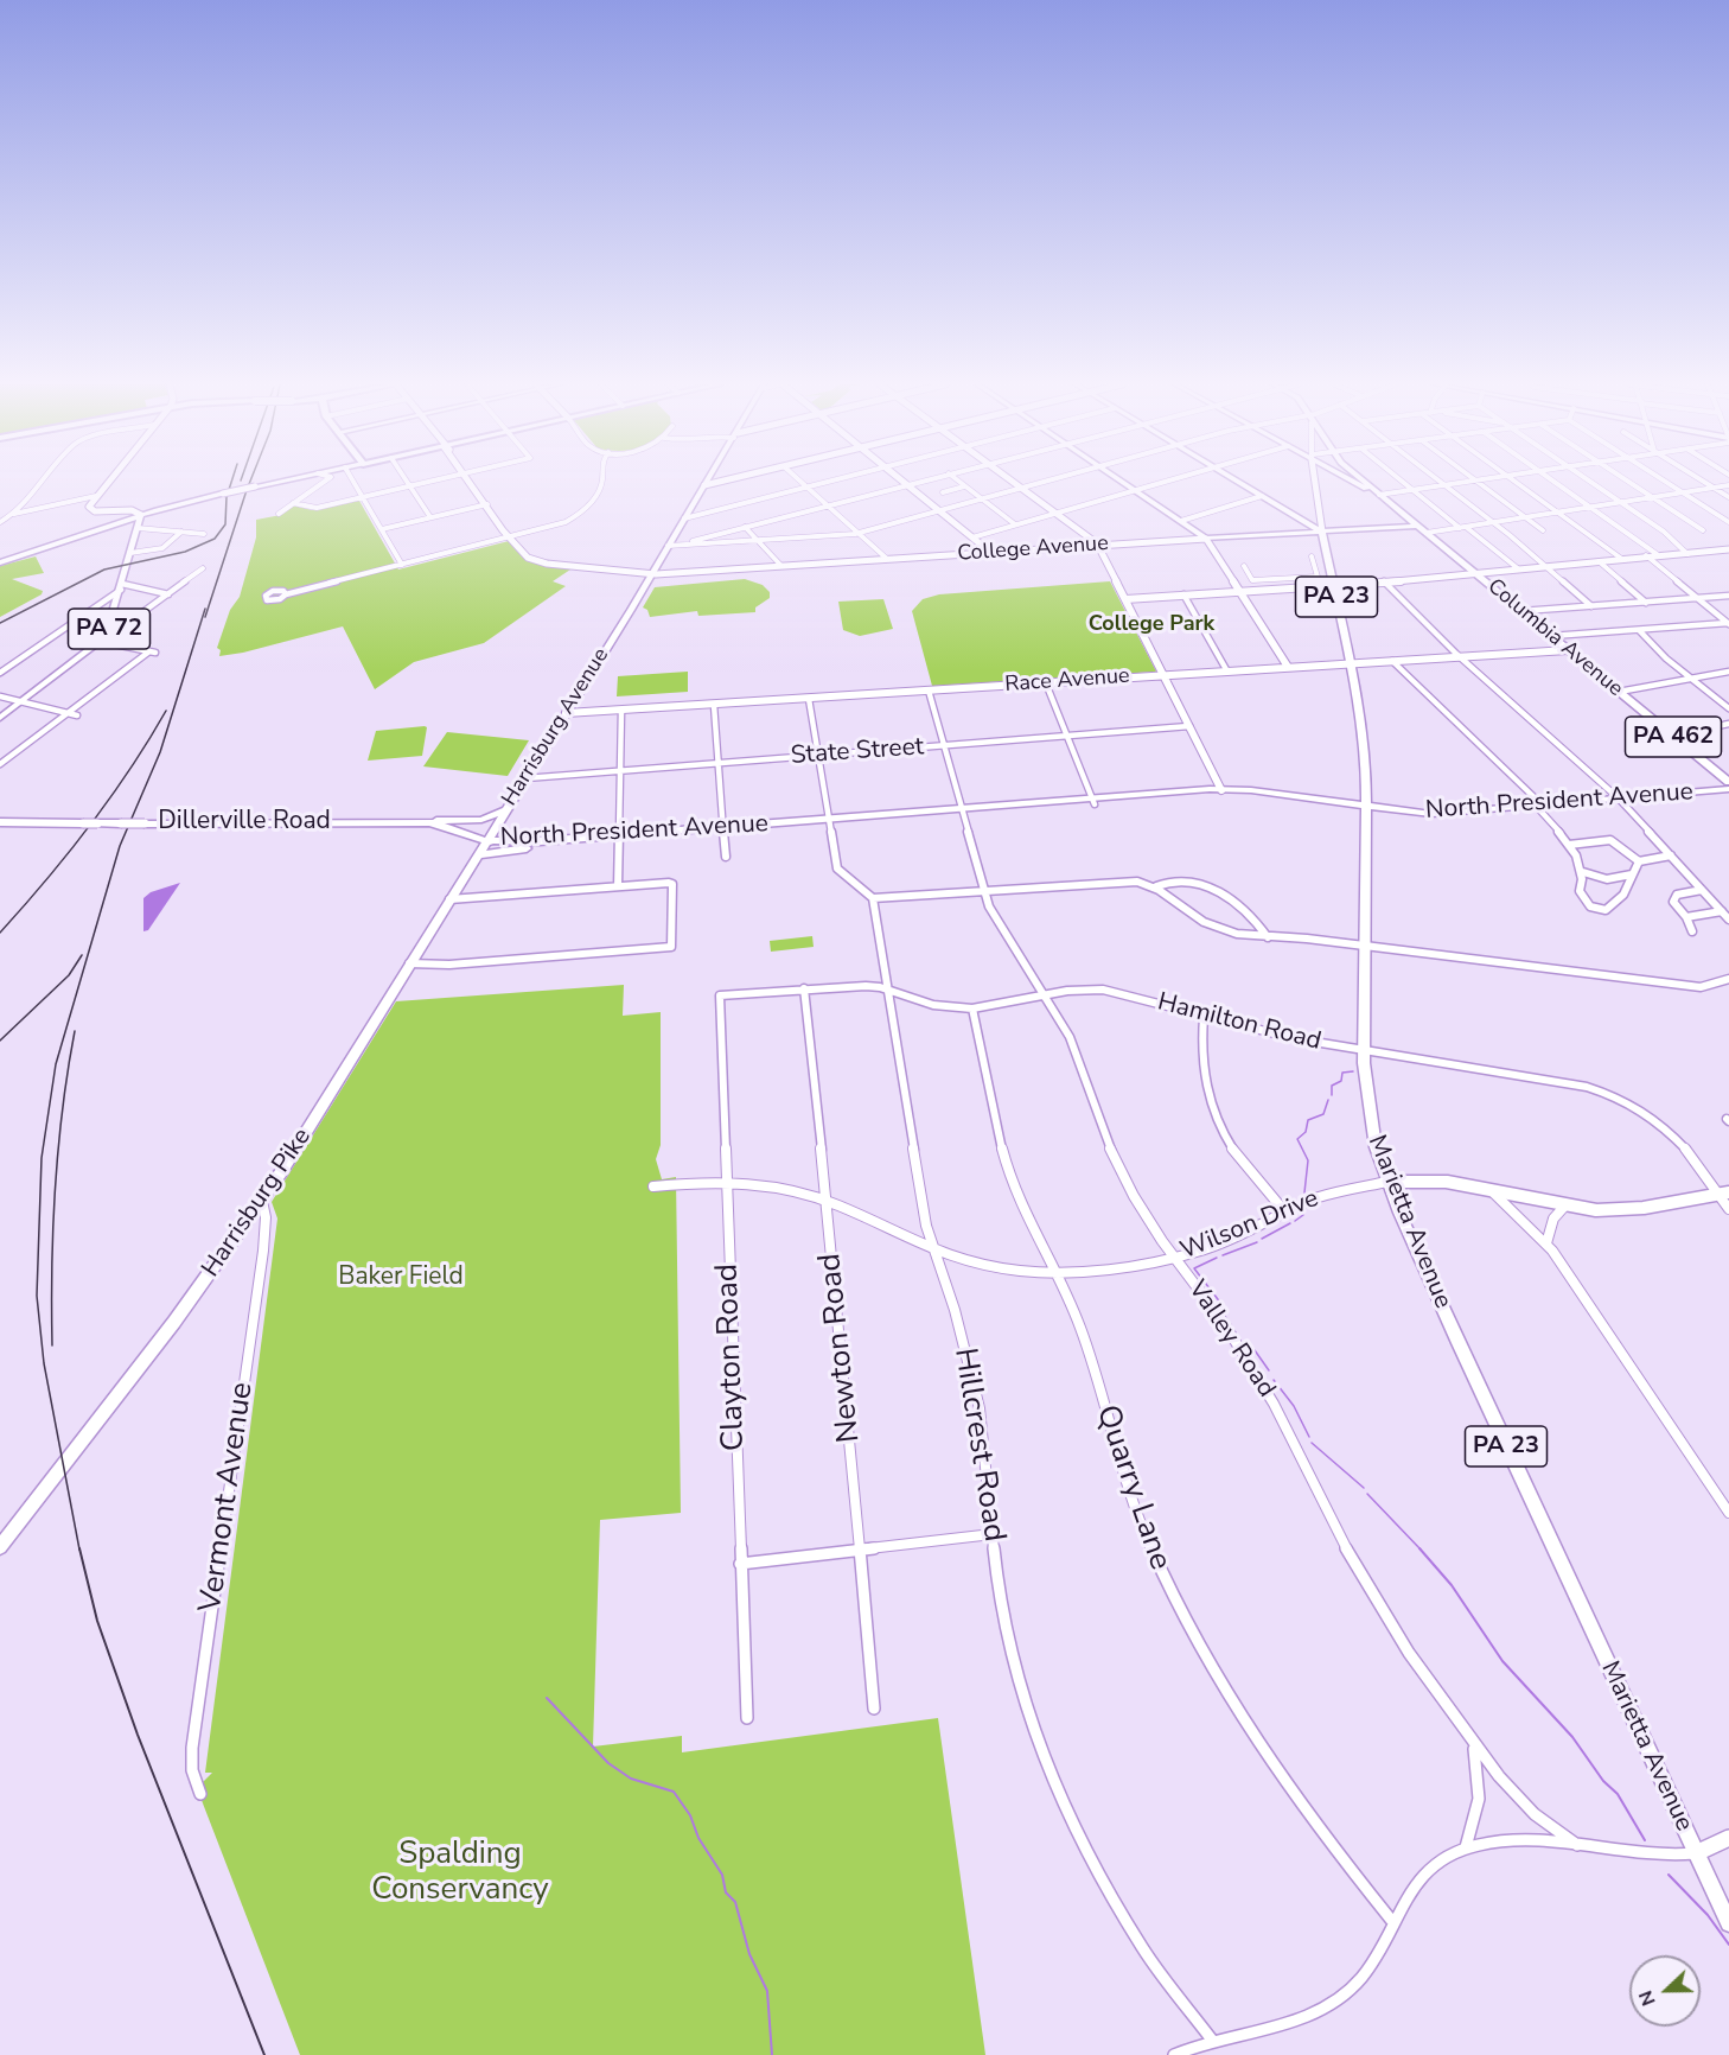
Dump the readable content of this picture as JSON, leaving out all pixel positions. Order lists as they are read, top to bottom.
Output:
{
  "streets": {
    "main road": [
      "College Avenue",
      "PA 23",
      "PA 72",
      "Columbia Avenue",
      "Race Avenue",
      "Harrisburg Avenue",
      "PA 462",
      "North President Avenue",
      "Dillerville Road",
      "Harrisburg Pike",
      "Marietta Avenue",
      "Wilson Drive"
    ],
    "street": [
      "State Street",
      "Hamilton Road",
      "Valley Road",
      "Newton Road",
      "Clayton Road",
      "Hillcrest Road",
      "Quarry Lane",
      "Vermont Avenue"
    ]
  },
  "crossings": [
    ["College Avenue", "Columbia Avenue"],
    ["College Avenue", "Harrisburg Avenue"],
    ["College Avenue", "Marietta Avenue"],
    ["Columbia Avenue", "Race Avenue"],
    ["Columbia Avenue", "PA 462"],
    ["Race Avenue", "Harrisburg Avenue"],
    ["Race Avenue", "Marietta Avenue"],
    ["Race Avenue", "Valley Road"],
    ["Harrisburg Avenue", "State Street"],
    ["Harrisburg Avenue", "North President Avenue"],
    ["Harrisburg Avenue", "Dillerville Road"],
    ["Harrisburg Avenue", "Harrisburg Pike"],
    ["State Street", "Valley Road"],
    ["North President Avenue", "Dillerville Road"],
    ["North President Avenue", "Harrisburg Pike"],
    ["North President Avenue", "Marietta Avenue"],
    ["North President Avenue", "Valley Road"],
    ["Dillerville Road", "Harrisburg Pike"],
    ["Hamilton Road", "Marietta Avenue"],
    ["Hamilton Road", "Wilson Drive"],
    ["Hamilton Road", "Valley Road"],
    ["Hamilton Road", "Newton Road"],
    ["Hamilton Road", "Clayton Road"],
    ["Hamilton Road", "Hillcrest Road"],
    ["Hamilton Road", "Quarry Lane"],
    ["Harrisburg Pike", "Vermont Avenue"],
    ["Marietta Avenue", "Wilson Drive"],
    ["Wilson Drive", "Valley Road"],
    ["Wilson Drive", "Newton Road"],
    ["Wilson Drive", "Clayton Road"],
    ["Wilson Drive", "Hillcrest Road"],
    ["Wilson Drive", "Quarry Lane"]
  ],
  "districts": ["College Park"],
  "parks": ["Baker Field", "Spalding Conservancy"],
  "north": "left"
}
